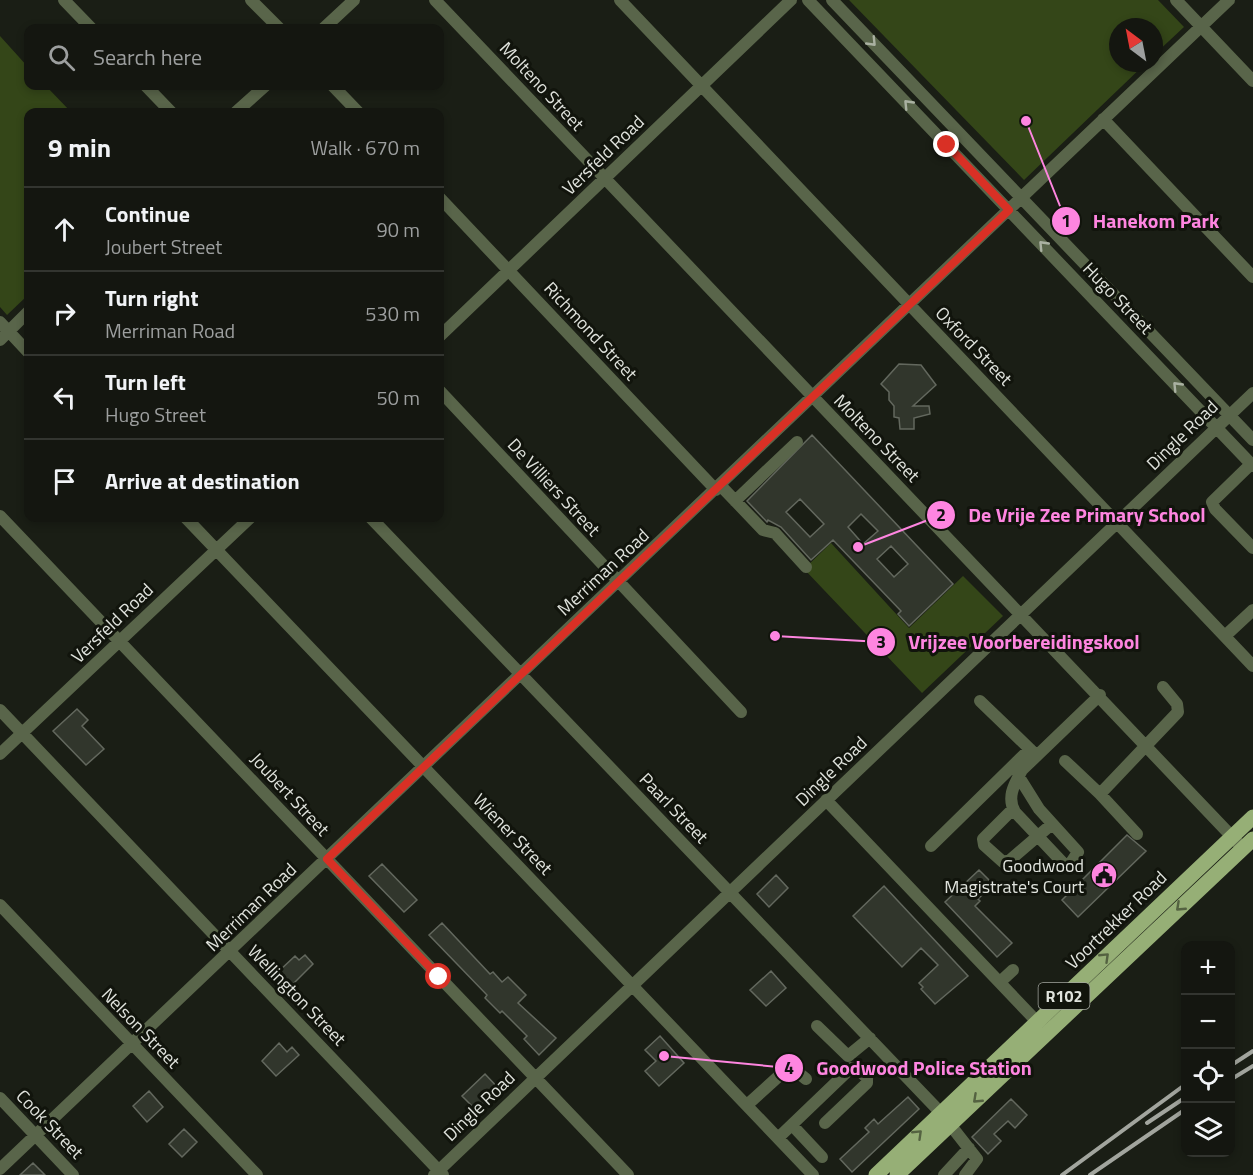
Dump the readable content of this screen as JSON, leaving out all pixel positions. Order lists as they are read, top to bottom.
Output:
{
  "streets": {
    "main road": ["Voortrekker Road", "R102"],
    "street": [
      "Molteno Street",
      "Versfeld Road",
      "Hugo Street",
      "Richmond Street",
      "Oxford Street",
      "Dingle Road",
      "De Villiers Street",
      "Merriman Road",
      "Joubert Street",
      "Paarl Street",
      "Wiener Street",
      "Wellington Street",
      "Nelson Street",
      "Cook Street"
    ]
  },
  "crossings": [
    ["Molteno Street", "Versfeld Road"],
    ["Molteno Street", "Dingle Road"],
    ["Molteno Street", "Merriman Road"],
    ["Molteno Street", "Voortrekker Road"],
    ["Versfeld Road", "Richmond Street"],
    ["Versfeld Road", "Oxford Street"],
    ["Versfeld Road", "Joubert Street"],
    ["Versfeld Road", "Wiener Street"],
    ["Versfeld Road", "Wellington Street"],
    ["Hugo Street", "Dingle Road"],
    ["Hugo Street", "Merriman Road"],
    ["Richmond Street", "Merriman Road"],
    ["Oxford Street", "Dingle Road"],
    ["Oxford Street", "Merriman Road"],
    ["Dingle Road", "Joubert Street"],
    ["Dingle Road", "Paarl Street"],
    ["Dingle Road", "Wiener Street"],
    ["Dingle Road", "Wellington Street"],
    ["De Villiers Street", "Merriman Road"],
    ["Merriman Road", "Joubert Street"],
    ["Merriman Road", "Paarl Street"],
    ["Merriman Road", "Wiener Street"],
    ["Merriman Road", "Wellington Street"],
    ["Merriman Road", "Nelson Street"],
    ["Merriman Road", "Cook Street"],
    ["Paarl Street", "Voortrekker Road"]
  ],
  "places": {
    "other": [
      "Hanekom Park",
      "De Vrije Zee Primary School",
      "Vrijzee Voorbereidingskool",
      "Goodwood Police Station"
    ],
    "public building": ["Goodwood Magistrate's Court"]
  },
  "north": "top left",
  "page": {
    "search": "Search here",
    "heading": ["9 min", "Walk · 670 m"],
    "list": [
      ["Continue", "Joubert Street", "90 m"],
      ["Turn right", "Merriman Road", "530 m"],
      ["Turn left", "Hugo Street", "50 m"],
      "Arrive at destination"
    ],
    "map_buttons": ["+", "−"]
  }
}
